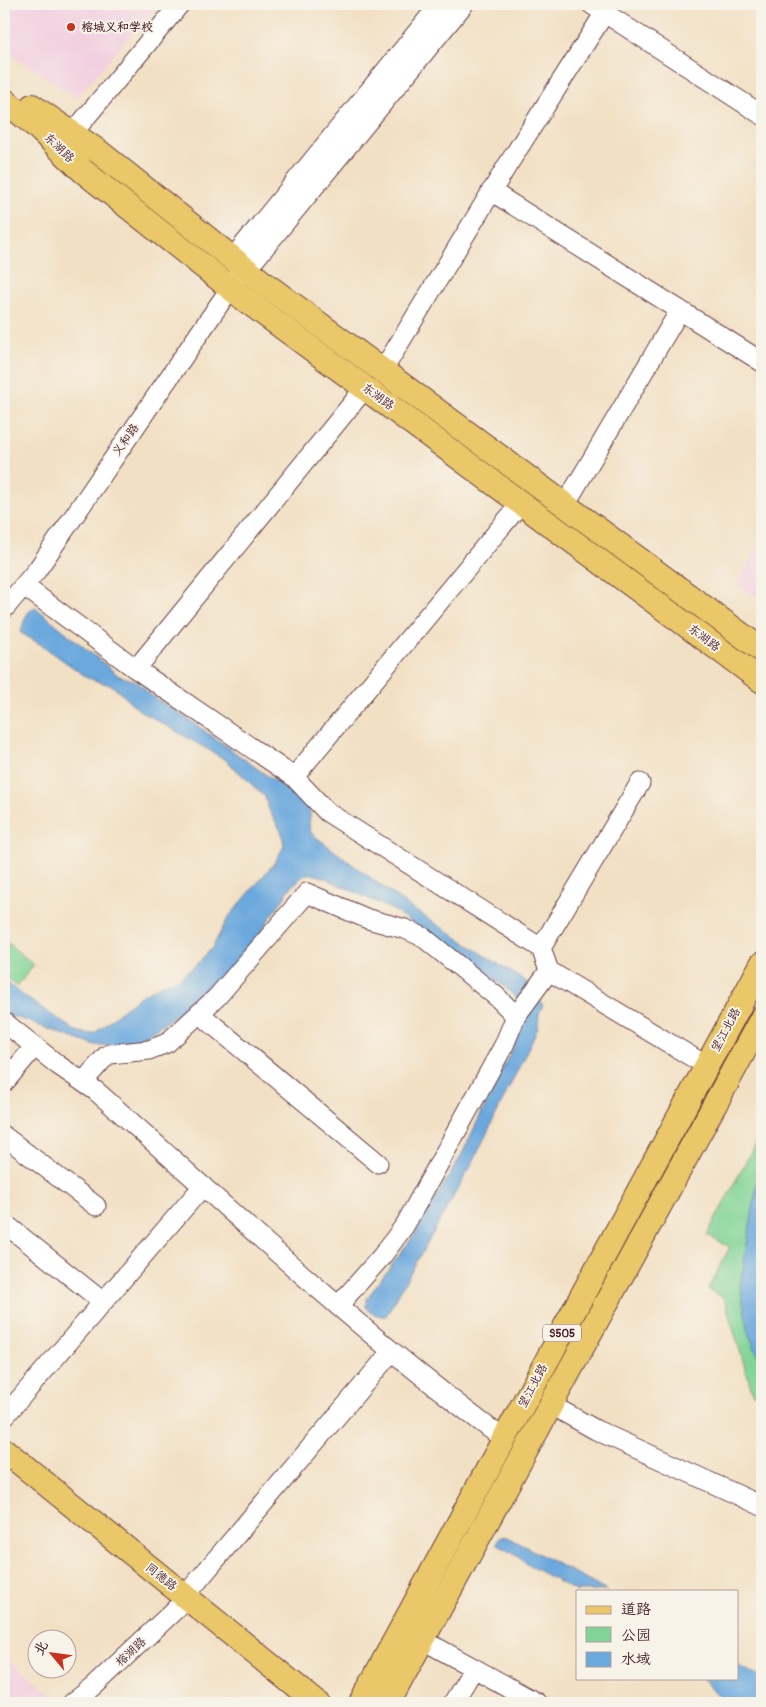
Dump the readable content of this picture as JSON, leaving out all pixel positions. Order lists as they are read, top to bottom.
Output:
{
  "streets": {
    "main road": [
      "东湖路",
      "望江北路",
      "S505",
      "同德路"
    ],
    "street": ["义和路", "榕湖路"]
  },
  "crossings": [
    ["东湖路", "义和路"],
    ["同德路", "榕湖路"]
  ],
  "places": ["榕城义和学校"],
  "legend": ["道路", "公园", "水域"],
  "north": "top left"
}
